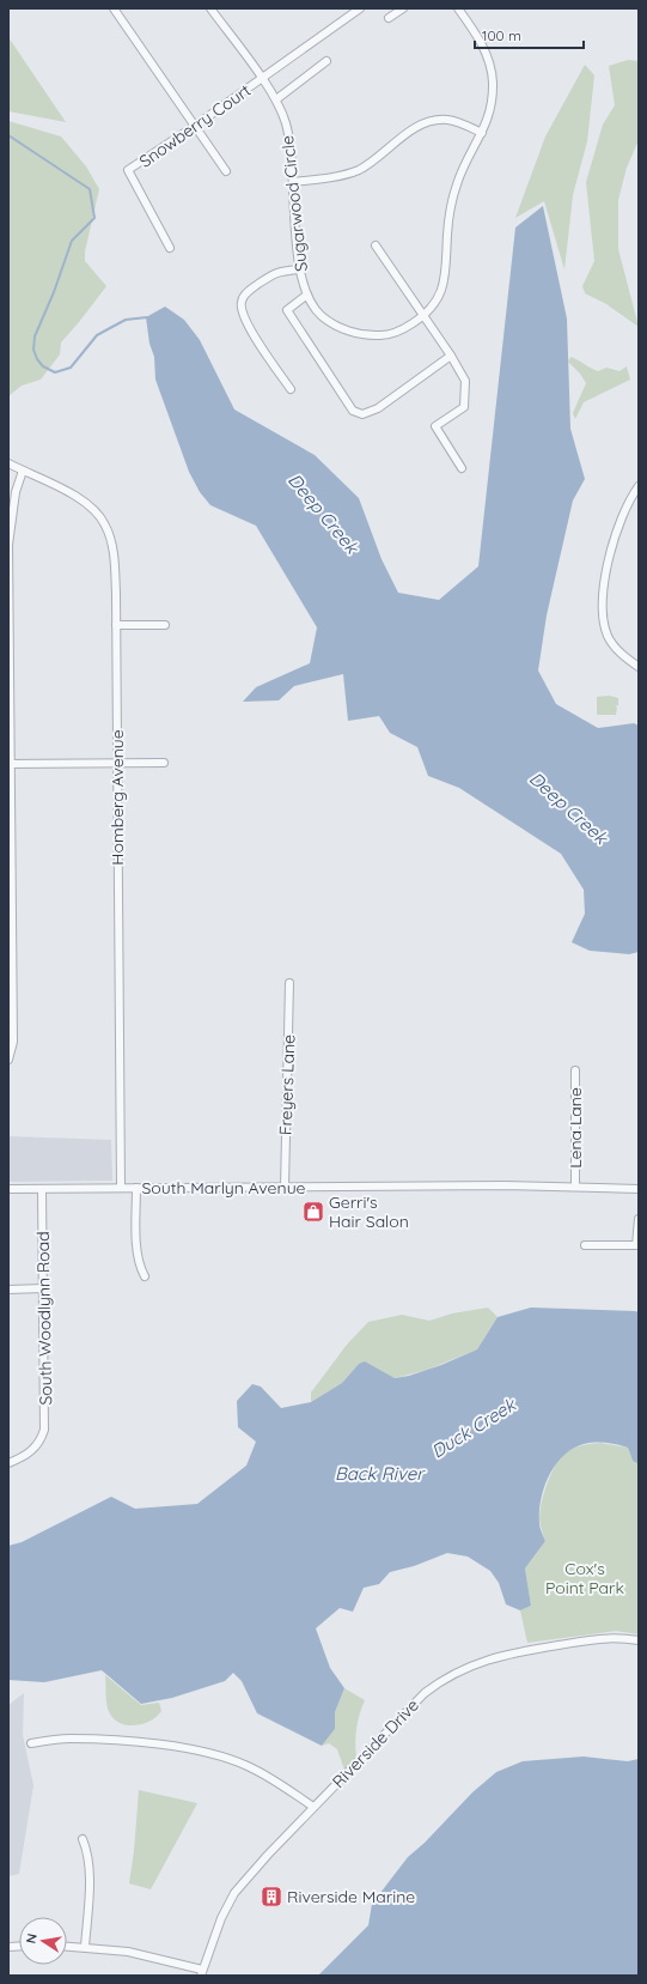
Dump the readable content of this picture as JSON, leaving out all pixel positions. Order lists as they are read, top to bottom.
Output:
{
  "streets": {
    "street": [
      "Snowberry Court",
      "Sugarwood Circle",
      "Homberg Avenue",
      "Freyers Lane",
      "Lena Lane",
      "South Marlyn Avenue",
      "South Woodlynn Road",
      "Riverside Drive"
    ]
  },
  "crossings": [
    ["Snowberry Court", "Sugarwood Circle"],
    ["Homberg Avenue", "South Marlyn Avenue"],
    ["Freyers Lane", "South Marlyn Avenue"],
    ["Lena Lane", "South Marlyn Avenue"],
    ["South Marlyn Avenue", "South Woodlynn Road"]
  ],
  "water": ["Deep Creek", "Duck Creek", "Back River"],
  "parks": ["Cox's Point Park"],
  "places": {
    "shop": ["Gerri's Hair Salon"],
    "building": ["Riverside Marine"]
  },
  "scale_bar": "100 m",
  "north": "left"
}
